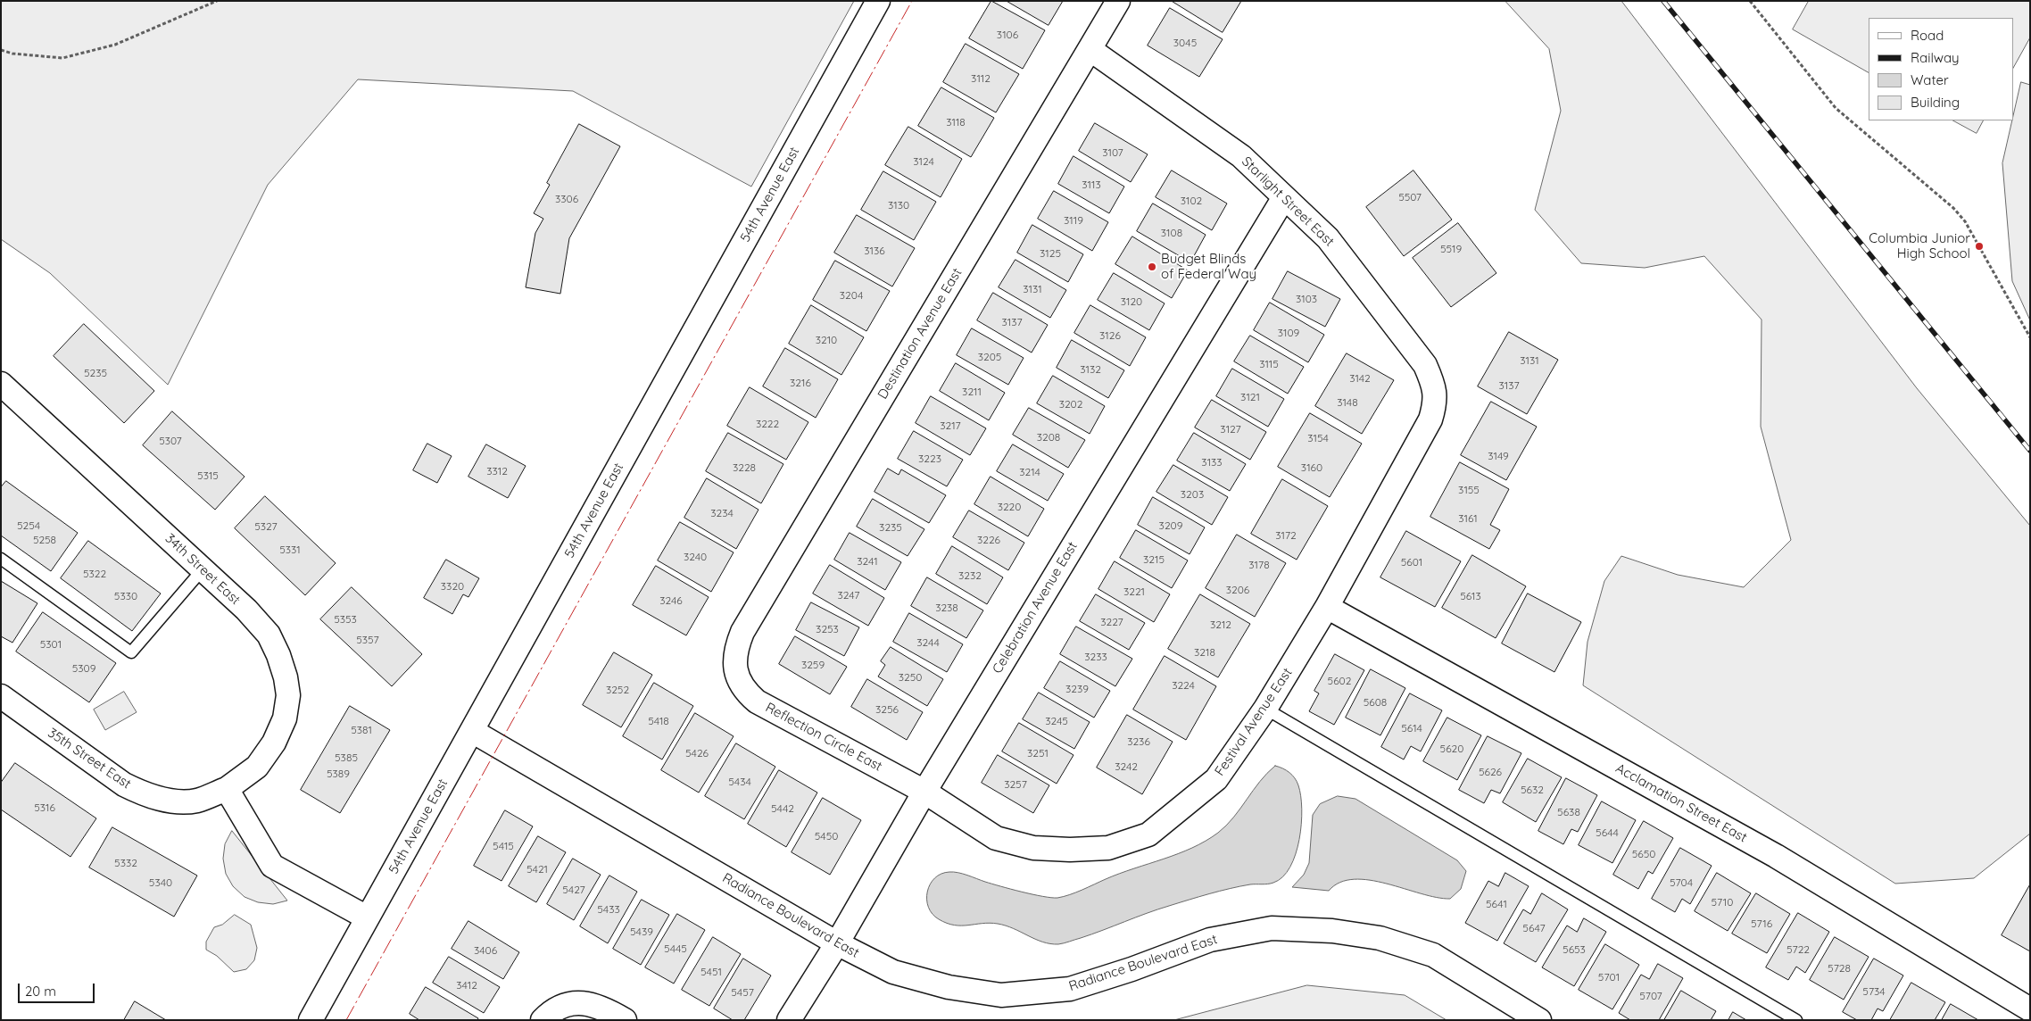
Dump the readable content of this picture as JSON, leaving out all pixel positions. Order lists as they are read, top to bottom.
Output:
{
  "streets": {
    "street": [
      "54th Avenue East",
      "Starlight Street East",
      "Destination Avenue East",
      "34th Street East",
      "Celebration Avenue East",
      "Festival Avenue East",
      "Reflection Circle East",
      "35th Street East",
      "Acclamation Street East",
      "Radiance Boulevard East"
    ]
  },
  "crossings": [
    ["54th Avenue East", "Radiance Boulevard East"],
    ["Starlight Street East", "Destination Avenue East"],
    ["Starlight Street East", "Celebration Avenue East"],
    ["Starlight Street East", "Festival Avenue East"],
    ["Destination Avenue East", "Reflection Circle East"],
    ["34th Street East", "35th Street East"],
    ["Celebration Avenue East", "Festival Avenue East"],
    ["Celebration Avenue East", "Reflection Circle East"],
    ["Celebration Avenue East", "Radiance Boulevard East"],
    ["Festival Avenue East", "Reflection Circle East"],
    ["Festival Avenue East", "Acclamation Street East"]
  ],
  "places": ["Columbia Junior High School", "Budget Blinds of Federal Way"],
  "house_numbers": [
    "3106",
    "3045",
    "3112",
    "3118",
    "3107",
    "3124",
    "3113",
    "5507",
    "3306",
    "3102",
    "3130",
    "3119",
    "3108",
    "5519",
    "3136",
    "3125",
    "3131",
    "3204",
    "3103",
    "3120",
    "3137",
    "3109",
    "3126",
    "3210",
    "3205",
    "3131",
    "3115",
    "3132",
    "5235",
    "3142",
    "3216",
    "3137",
    "3211",
    "3121",
    "3148",
    "3202",
    "3222",
    "3217",
    "3127",
    "3208",
    "3154",
    "5307",
    "3149",
    "3223",
    "3133",
    "3228",
    "3160",
    "3312",
    "3214",
    "5315",
    "3155",
    "3203",
    "3220",
    "3234",
    "3161",
    "5254",
    "3209",
    "5327",
    "3235",
    "3172",
    "5258",
    "3226",
    "5331",
    "3240",
    "3215",
    "3241",
    "5601",
    "3178",
    "5322",
    "3232",
    "3320",
    "3206",
    "3221",
    "3247",
    "5330",
    "5613",
    "3246",
    "3238",
    "5353",
    "3227",
    "3212",
    "3253",
    "5357",
    "3244",
    "5301",
    "3218",
    "3233",
    "3259",
    "5309",
    "3250",
    "5602",
    "3224",
    "3239",
    "3252",
    "5608",
    "3256",
    "5418",
    "3245",
    "5614",
    "5381",
    "3236",
    "5620",
    "5426",
    "3251",
    "5385",
    "3242",
    "5626",
    "5389",
    "5434",
    "3257",
    "5632",
    "5316",
    "5442",
    "5638",
    "5644",
    "5450",
    "5415",
    "5650",
    "5332",
    "5421",
    "5340",
    "5704",
    "5427",
    "5710",
    "5641",
    "5433",
    "5716",
    "5647",
    "5439",
    "5445",
    "5653",
    "5722",
    "3406",
    "5728",
    "5451",
    "5701",
    "3412",
    "5734",
    "5457",
    "5707"
  ],
  "legend": [
    "Road",
    "Railway",
    "Water",
    "Building"
  ],
  "scale_bar": "20 m"
}
